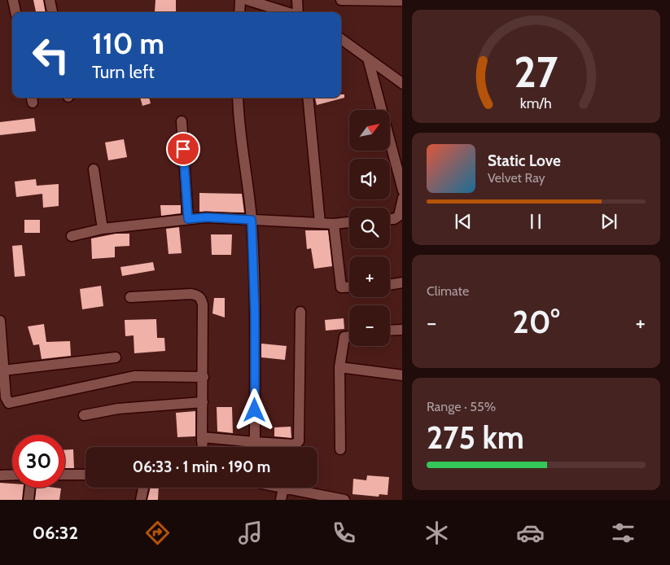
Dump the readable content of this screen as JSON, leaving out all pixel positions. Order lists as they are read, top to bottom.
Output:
{
  "north": "top right",
  "page": {
    "turn": ["110 m", "Turn left"],
    "map_buttons": ["+", "−"],
    "song": ["Static Love", "Velvet Ray"],
    "tile": [
      "Climate",
      ["Range · 55%", "275 km"]
    ],
    "heat": ["−", "20°", "+"],
    "limit": "30",
    "trip": "06:33 · 1 min · 190 m",
    "tabs": "06:32",
    "gauge": ["27", "km/h"]
  }
}
